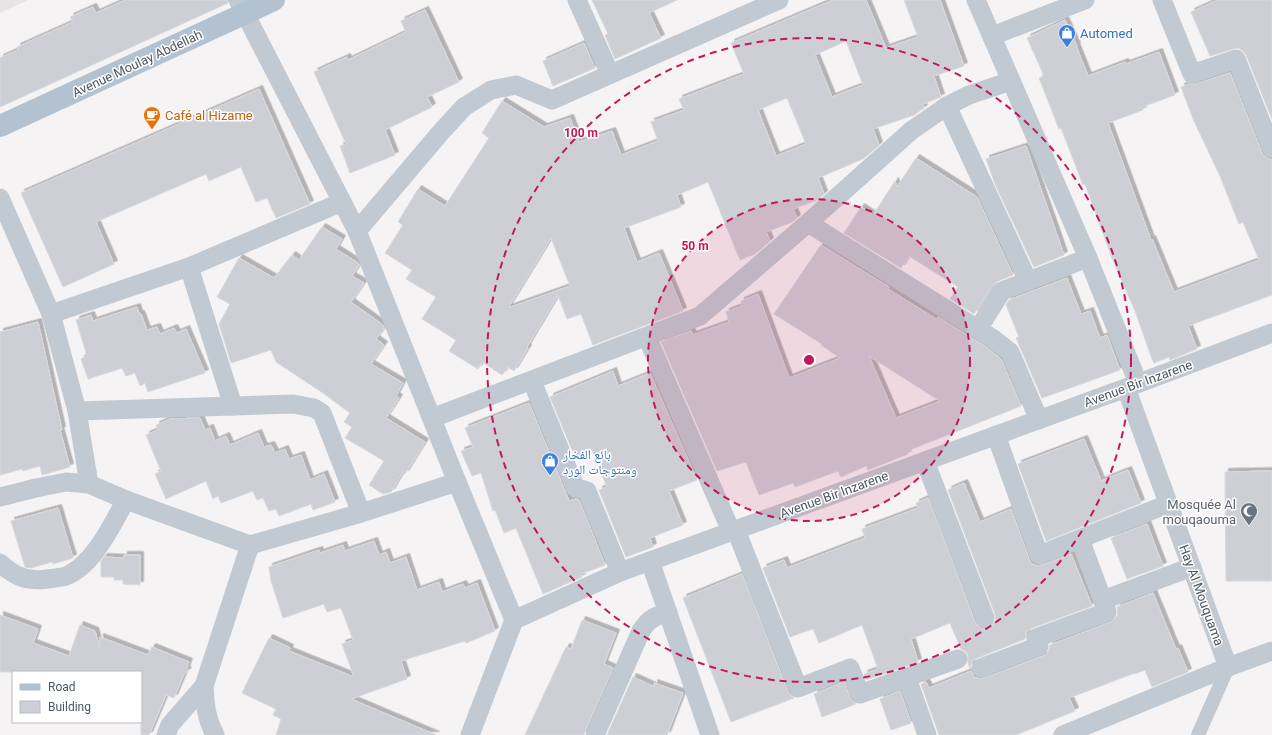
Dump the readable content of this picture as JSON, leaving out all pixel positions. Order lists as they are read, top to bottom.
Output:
{
  "streets": {
    "main road": ["Avenue Moulay Abdellah"],
    "street": ["Avenue Bir Inzarene", "Hay Al Mouquama"]
  },
  "crossings": [
    ["Avenue Bir Inzarene", "Hay Al Mouquama"]
  ],
  "places": {
    "shop": ["Automed", "بائع الفخار ومنتوجات الورد"],
    "cafe": ["Café al Hizame"],
    "mosque": ["Mosquée Al mouqaouma"]
  },
  "legend": ["Road", "Building"],
  "rings": ["100 m", "50 m"]
}
